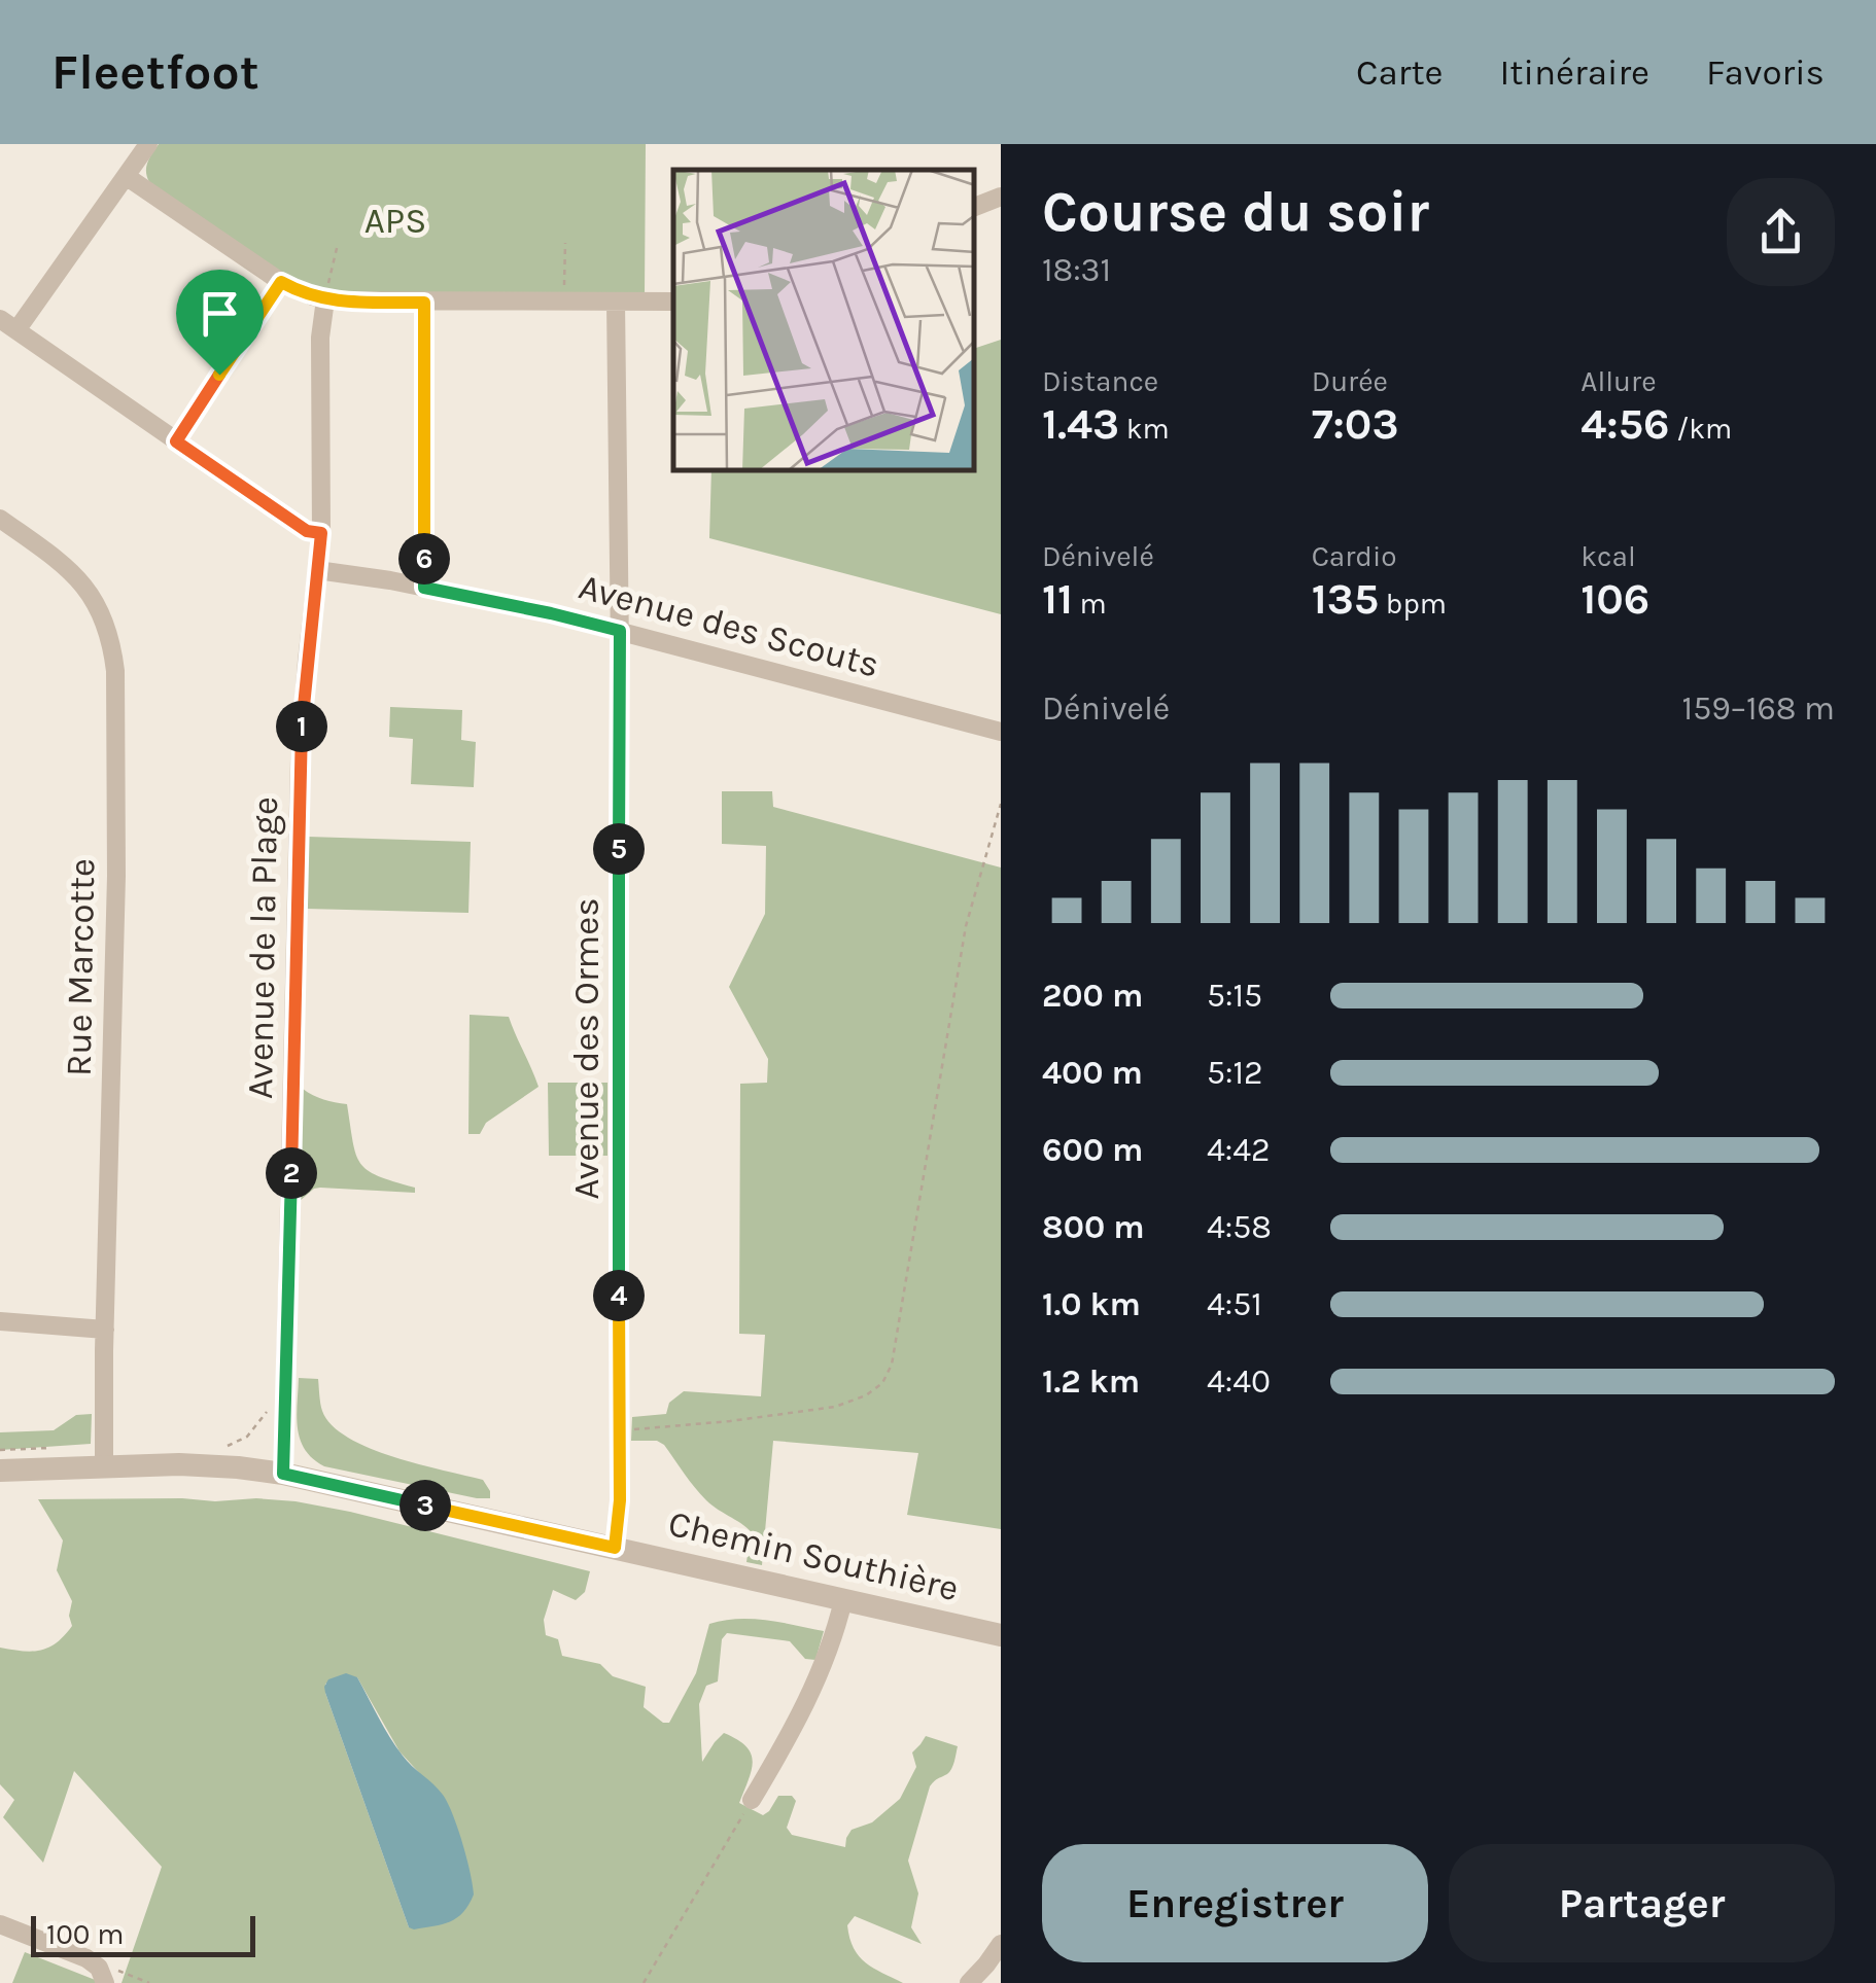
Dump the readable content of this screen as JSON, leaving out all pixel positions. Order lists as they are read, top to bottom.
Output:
{
  "streets": {
    "street": [
      "Avenue des Scouts",
      "Avenue de la Plage",
      "Rue Marcotte",
      "Avenue des Ormes",
      "Chemin Southière"
    ]
  },
  "crossings": [
    ["Avenue des Scouts", "Avenue de la Plage"],
    ["Avenue des Scouts", "Avenue des Ormes"],
    ["Avenue de la Plage", "Chemin Southière"],
    ["Rue Marcotte", "Chemin Southière"],
    ["Avenue des Ormes", "Chemin Southière"]
  ],
  "parks": ["APS"],
  "scale_bar": "100 m",
  "page": {
    "header": "Fleetfoot",
    "nav": ["Carte", "Itinéraire", "Favoris"],
    "heading": ["Course du soir", "18:31"],
    "stats": [
      ["Distance", "1.43 km"],
      ["Durée", "7:03"],
      ["Allure", "4:56 /km"],
      ["Dénivelé", "11 m"],
      ["Cardio", "135 bpm"],
      ["kcal", "106"]
    ],
    "pins": [
      "6",
      "1",
      "5",
      "2",
      "4",
      "3"
    ],
    "chart": ["Dénivelé", "159–168 m"],
    "list": [
      {
        "name": "200 m",
        "note": "5:15"
      },
      {
        "name": "400 m",
        "note": "5:12"
      },
      {
        "name": "600 m",
        "note": "4:42"
      },
      {
        "name": "800 m",
        "note": "4:58"
      },
      {
        "name": "1.0 km",
        "note": "4:51"
      },
      {
        "name": "1.2 km",
        "note": "4:40"
      }
    ],
    "buttons": ["Enregistrer", "Partager"],
    "scale": "100 m"
  }
}
